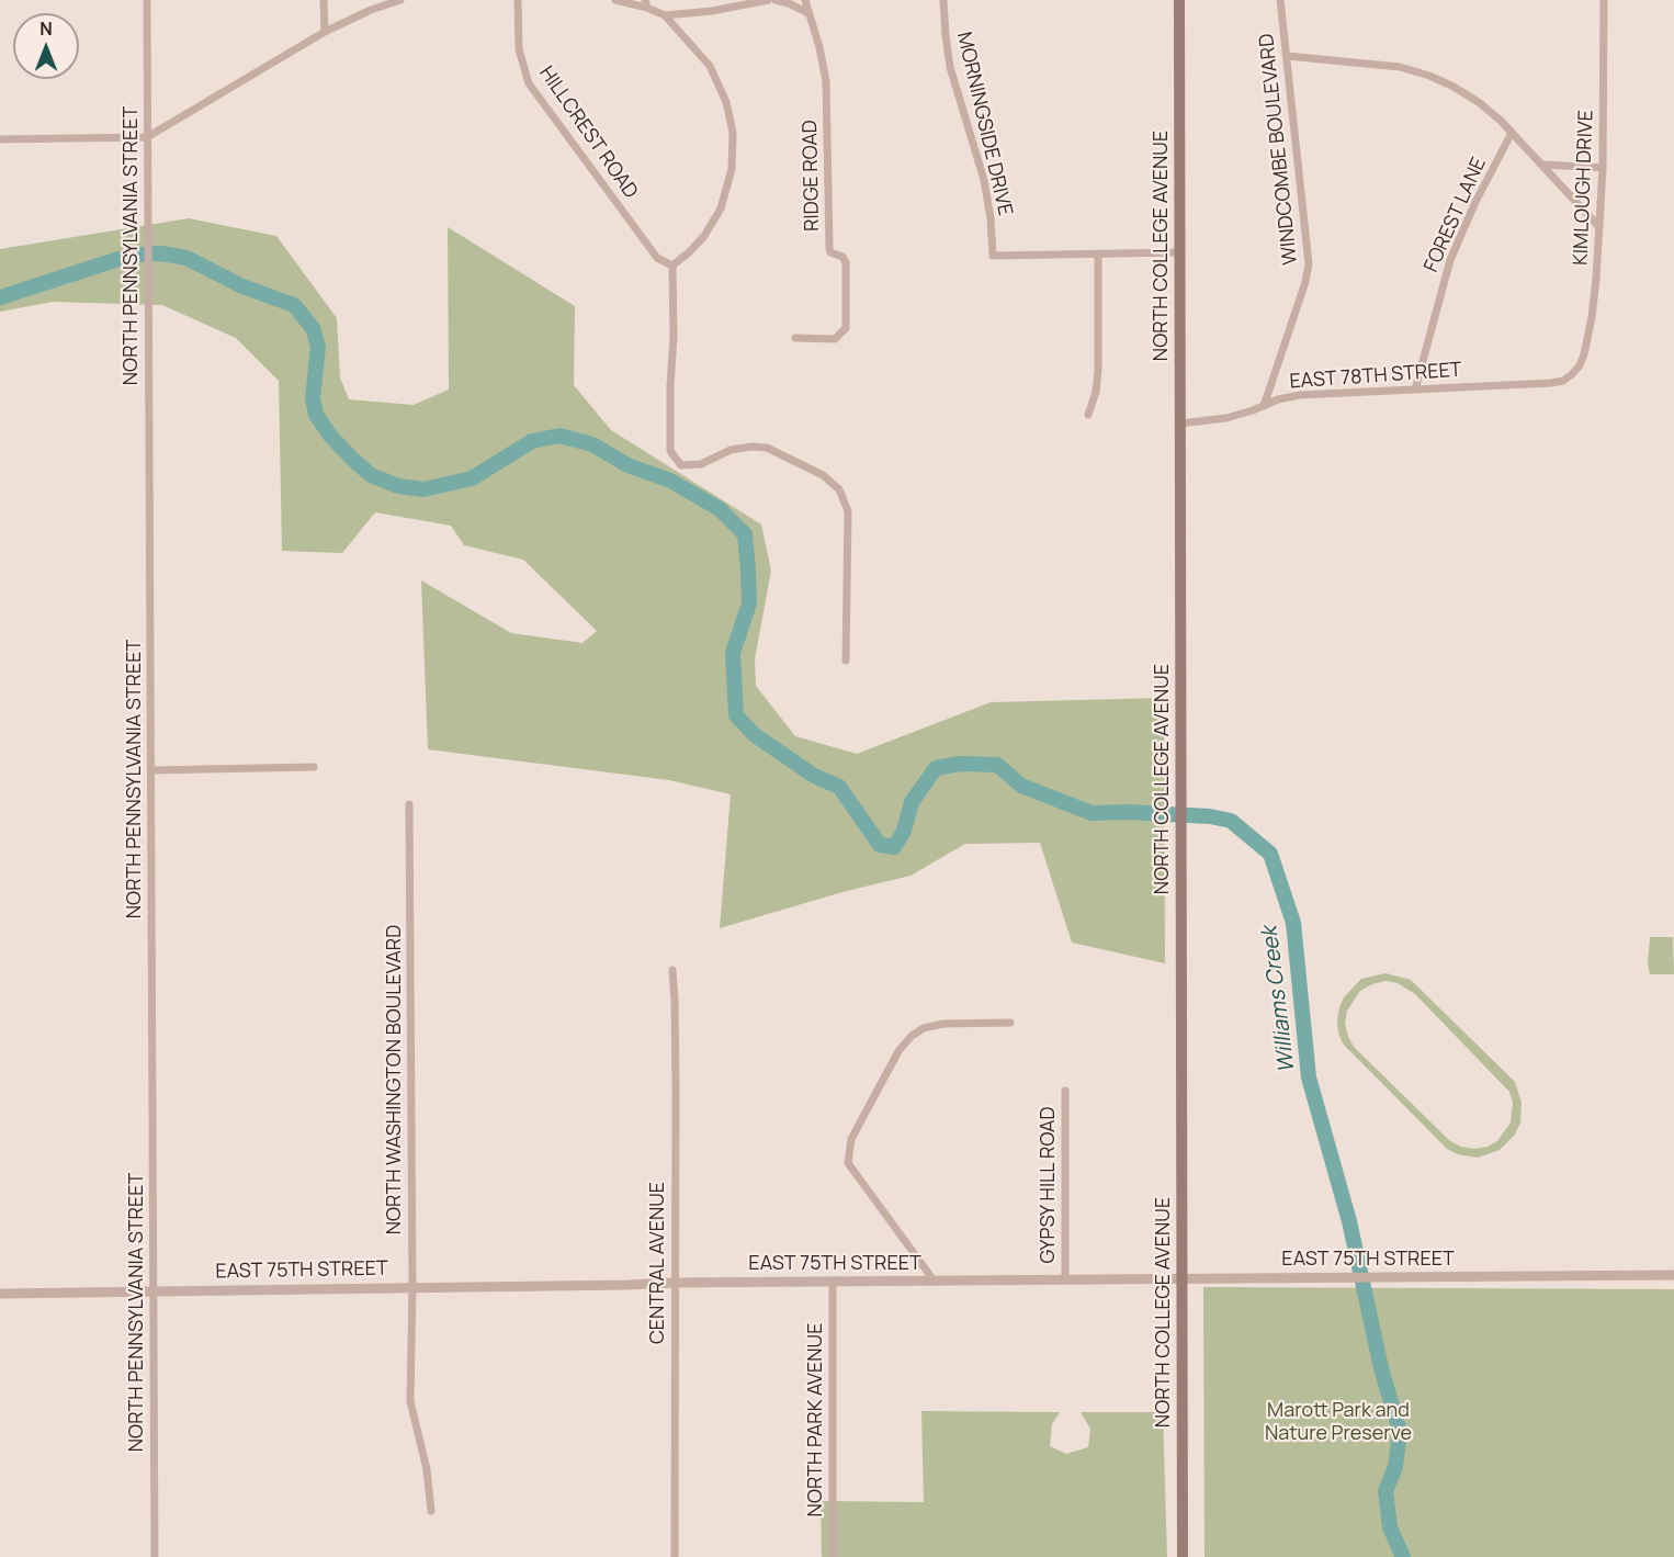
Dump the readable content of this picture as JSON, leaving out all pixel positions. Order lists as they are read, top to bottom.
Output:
{
  "streets": {
    "main road": ["NORTH COLLEGE AVENUE"],
    "street": [
      "MORNINGSIDE DRIVE",
      "HILLCREST ROAD",
      "WINDCOMBE BOULEVARD",
      "RIDGE ROAD",
      "KIMLOUGH DRIVE",
      "FOREST LANE",
      "NORTH PENNSYLVANIA STREET",
      "EAST 78TH STREET",
      "NORTH WASHINGTON BOULEVARD",
      "GYPSY HILL ROAD",
      "EAST 75TH STREET",
      "CENTRAL AVENUE",
      "NORTH PARK AVENUE"
    ]
  },
  "crossings": [
    ["WINDCOMBE BOULEVARD", "EAST 78TH STREET"],
    ["KIMLOUGH DRIVE", "EAST 78TH STREET"],
    ["FOREST LANE", "EAST 78TH STREET"],
    ["NORTH PENNSYLVANIA STREET", "EAST 75TH STREET"],
    ["NORTH COLLEGE AVENUE", "EAST 78TH STREET"],
    ["NORTH COLLEGE AVENUE", "EAST 75TH STREET"],
    ["NORTH WASHINGTON BOULEVARD", "EAST 75TH STREET"],
    ["GYPSY HILL ROAD", "EAST 75TH STREET"],
    ["EAST 75TH STREET", "CENTRAL AVENUE"],
    ["EAST 75TH STREET", "NORTH PARK AVENUE"]
  ],
  "water": ["Williams Creek"],
  "parks": ["Marott Park and Nature Preserve"],
  "north": "top"
}
